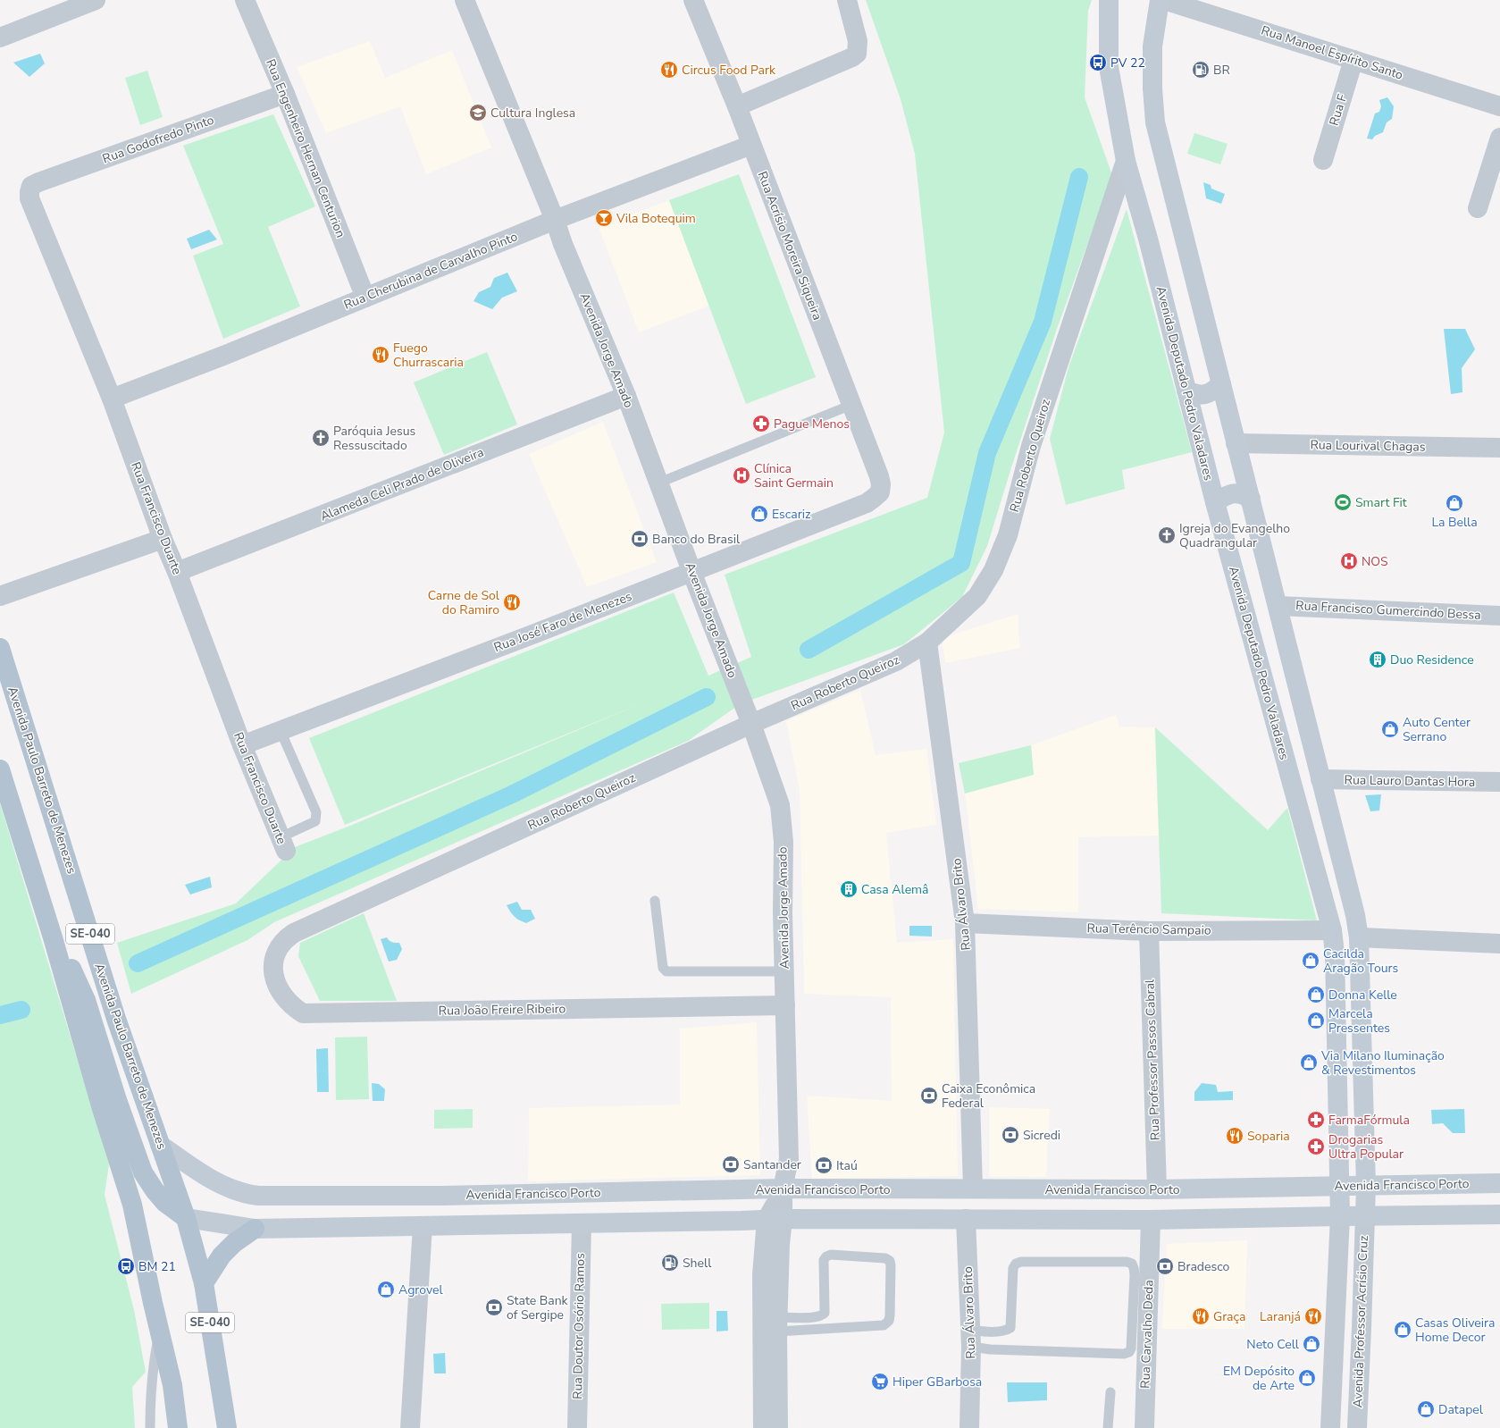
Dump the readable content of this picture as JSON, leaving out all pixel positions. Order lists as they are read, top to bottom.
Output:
{
  "streets": {
    "main road": [
      "Avenida Deputado Pedro Valadares",
      "Avenida Paulo Barreto de Menezes",
      "SE-040",
      "Avenida Francisco Porto"
    ],
    "street": [
      "Rua Manoel Espírito Santo",
      "Rua F",
      "Rua Godofredo Pinto",
      "Rua Engenheiro Hernan Centurion",
      "Rua Acrísio Moreira Siqueira",
      "Rua Cherubina de Carvalho Pinto",
      "Avenida Jorge Amado",
      "Rua Lourival Chagas",
      "Rua Roberto Queiroz",
      "Alameda Celi Prado de Oliveira",
      "Rua Francisco Duarte",
      "Rua Francisco Gumercindo Bessa",
      "Rua José Faro de Menezes",
      "Rua Lauro Dantas Hora",
      "Rua Álvaro Brito",
      "Rua Terêncio Sampaio",
      "Rua João Freire Ribeiro",
      "Rua Professor Passos Cabral",
      "Avenida Professor Acrísio Cruz",
      "Rua Doutor Osório Ramos",
      "Rua Carvalho Deda"
    ]
  },
  "crossings": [
    ["Rua Manoel Espírito Santo", "Rua F"],
    ["Rua Godofredo Pinto", "Rua Engenheiro Hernan Centurion"],
    ["Rua Godofredo Pinto", "Rua Francisco Duarte"],
    ["Rua Engenheiro Hernan Centurion", "Rua Cherubina de Carvalho Pinto"],
    ["Rua Acrísio Moreira Siqueira", "Rua Cherubina de Carvalho Pinto"],
    ["Rua Acrísio Moreira Siqueira", "Rua José Faro de Menezes"],
    ["Rua Cherubina de Carvalho Pinto", "Avenida Jorge Amado"],
    ["Rua Cherubina de Carvalho Pinto", "Rua Francisco Duarte"],
    ["Avenida Jorge Amado", "Rua Roberto Queiroz"],
    ["Avenida Jorge Amado", "Alameda Celi Prado de Oliveira"],
    ["Avenida Jorge Amado", "Rua José Faro de Menezes"],
    ["Avenida Jorge Amado", "Rua João Freire Ribeiro"],
    ["Avenida Jorge Amado", "Avenida Francisco Porto"],
    ["Avenida Deputado Pedro Valadares", "Rua Roberto Queiroz"],
    ["Avenida Deputado Pedro Valadares", "Rua Terêncio Sampaio"],
    ["Avenida Deputado Pedro Valadares", "Avenida Francisco Porto"],
    ["Avenida Deputado Pedro Valadares", "Avenida Professor Acrísio Cruz"],
    ["Rua Roberto Queiroz", "Rua Álvaro Brito"],
    ["Rua Roberto Queiroz", "Rua João Freire Ribeiro"],
    ["Alameda Celi Prado de Oliveira", "Rua Francisco Duarte"],
    ["Rua Francisco Duarte", "Rua José Faro de Menezes"],
    ["Avenida Paulo Barreto de Menezes", "Avenida Francisco Porto"],
    ["Rua Álvaro Brito", "Rua Terêncio Sampaio"],
    ["Rua Álvaro Brito", "Avenida Francisco Porto"],
    ["Rua Terêncio Sampaio", "Rua Professor Passos Cabral"],
    ["Rua Professor Passos Cabral", "Avenida Francisco Porto"]
  ],
  "places": {
    "bus stop": ["PV 22", "BM 21"],
    "restaurant": [
      "Circus Food Park",
      "Fuego Churrascaria",
      "Carne de Sol do Ramiro",
      "Soparia",
      "Graça",
      "Laranjá"
    ],
    "fuel station": ["BR", "Shell"],
    "school or university": ["Cultura Inglesa"],
    "bar": ["Vila Botequim"],
    "pharmacy": ["Pague Menos", "FarmaFórmula", "Drogarias Ultra Popular"],
    "church": ["Paróquia Jesus Ressuscitado", "Igreja do Evangelho Quadrangular"],
    "hospital": ["Clínica Saint Germain", "NOS"],
    "sports": ["Smart Fit"],
    "shop": [
      "La Bella",
      "Escariz",
      "Auto Center Serrano",
      "Cacilda Aragão Tours",
      "Donna Kelle",
      "Marcela Pressentes",
      "Via Milano Iluminação & Revestimentos",
      "Agrovel",
      "Casas Oliveira Home Decor",
      "Neto Cell",
      "EM Depósito de Arte",
      "Datapel"
    ],
    "bank": [
      "Banco do Brasil",
      "Caixa Econômica Federal",
      "Sicredi",
      "Santander",
      "Itaú",
      "Bradesco",
      "State Bank of Sergipe"
    ],
    "building": ["Duo Residence", "Casa Alemâ"],
    "supermarket": ["Hiper GBarbosa"]
  }
}
